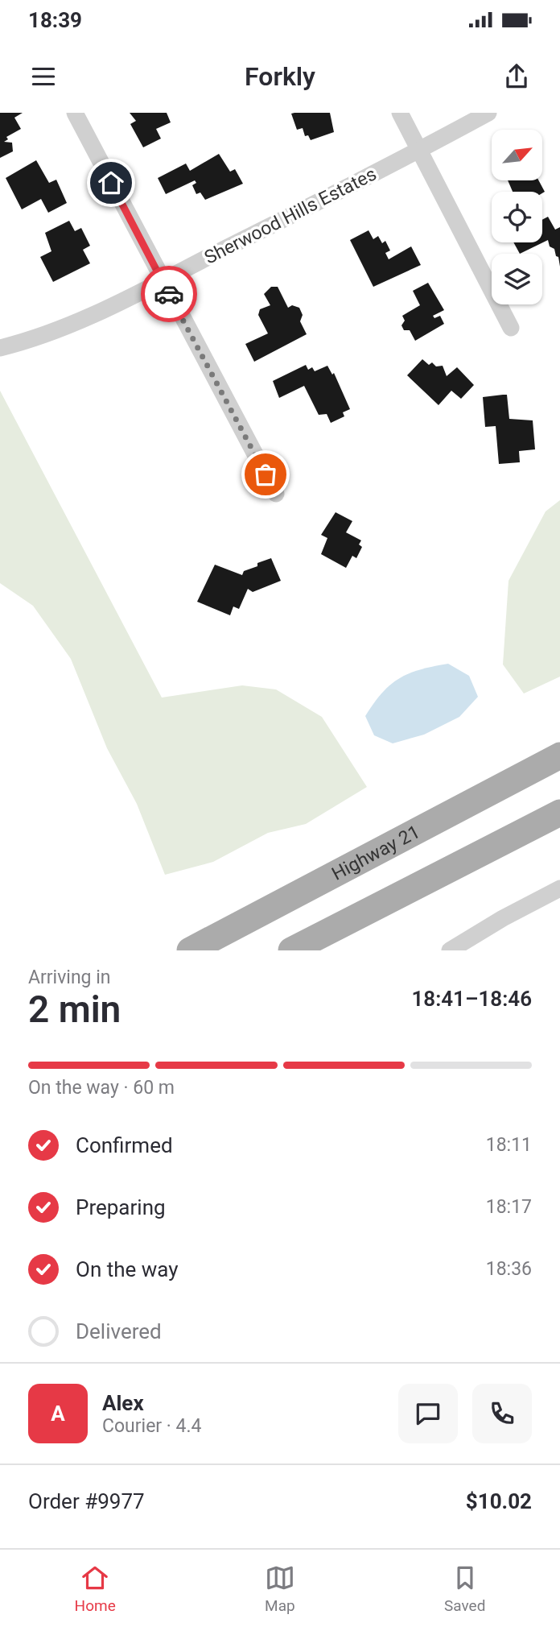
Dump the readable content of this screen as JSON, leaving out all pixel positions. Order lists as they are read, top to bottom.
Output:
{
  "streets": {
    "main road": ["Highway 21"],
    "street": ["Sherwood Hills Estates"]
  },
  "north": "top right",
  "page": {
    "status": "18:39",
    "header": "Forkly",
    "heading": ["2 min", "Arriving in", "18:41–18:46"],
    "panel": [
      "Alex",
      "Courier · 4.4",
      "Order #9977",
      "$10.02"
    ],
    "bar": "On the way · 60 m",
    "list": [
      ["Confirmed", "18:11"],
      ["Preparing", "18:17"],
      ["On the way", "18:36"],
      "Delivered"
    ],
    "round": "A",
    "tabs": ["Home", "Map", "Saved"]
  }
}
